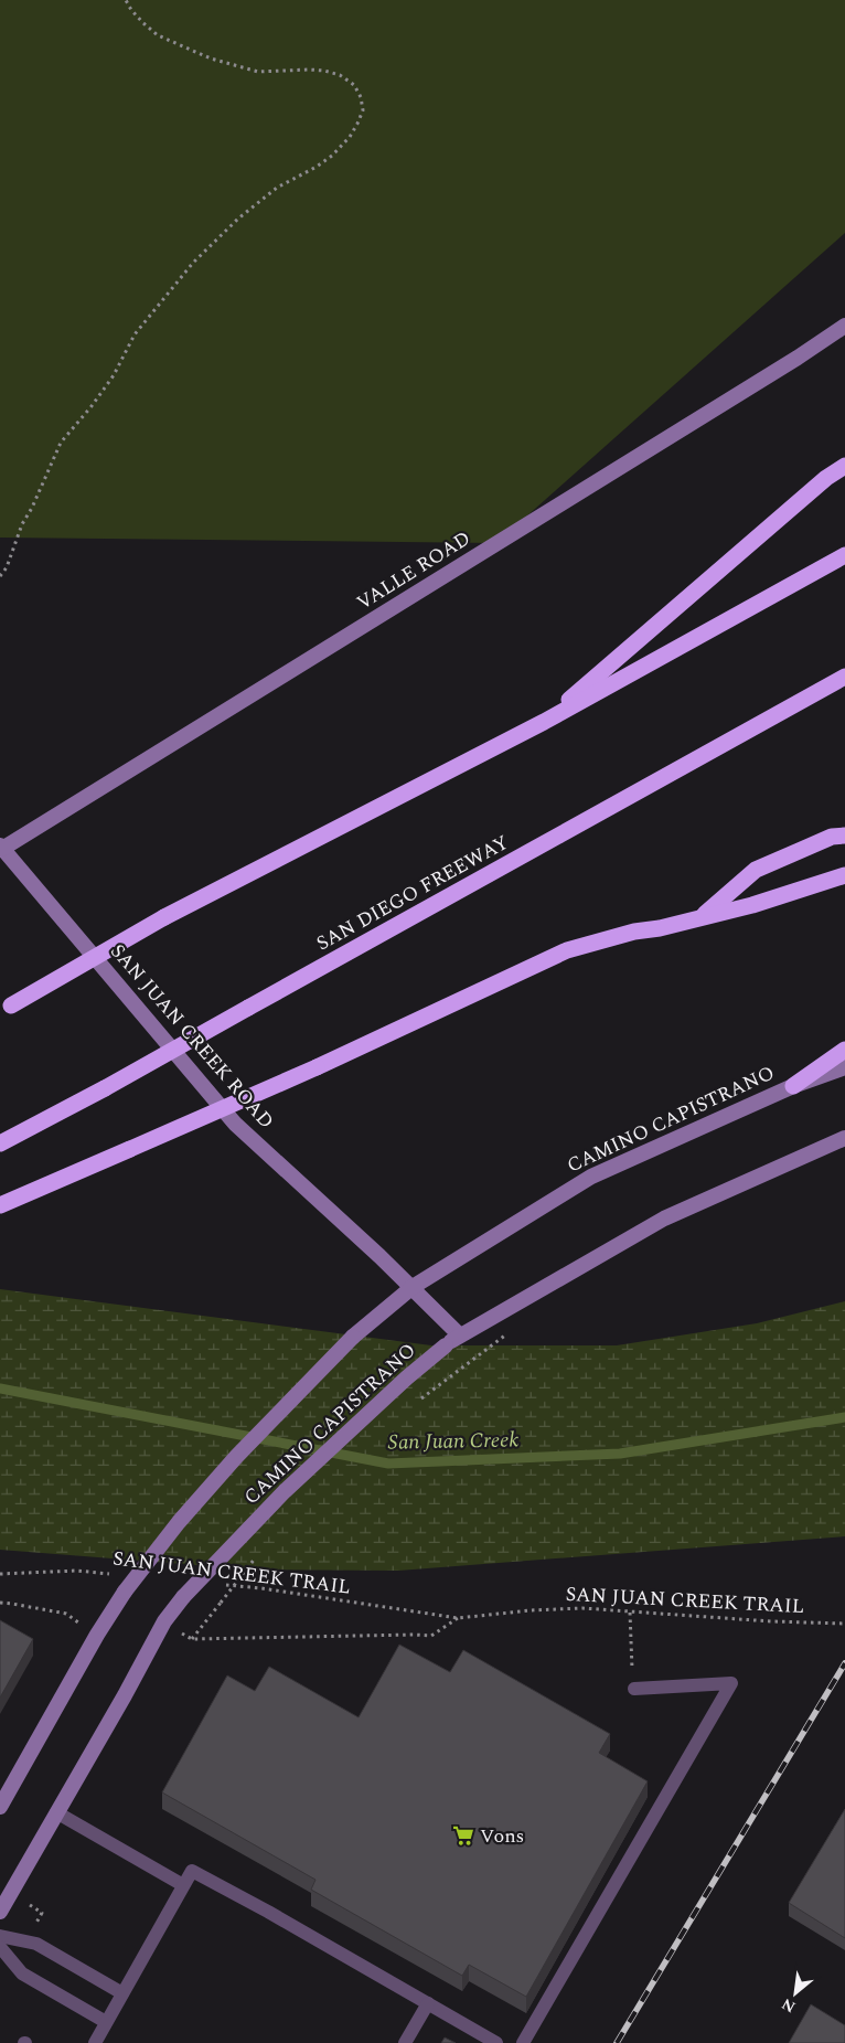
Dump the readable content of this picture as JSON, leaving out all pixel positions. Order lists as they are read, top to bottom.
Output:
{
  "streets": {
    "highway": ["SAN DIEGO FREEWAY"],
    "main road": ["VALLE ROAD", "SAN JUAN CREEK ROAD", "CAMINO CAPISTRANO"],
    "path": ["SAN JUAN CREEK TRAIL"]
  },
  "crossings": [
    ["VALLE ROAD", "SAN JUAN CREEK ROAD"],
    ["SAN JUAN CREEK ROAD", "CAMINO CAPISTRANO"]
  ],
  "water": ["San Juan Creek"],
  "places": {
    "supermarket": ["Vons"]
  },
  "north": "bottom left"
}
